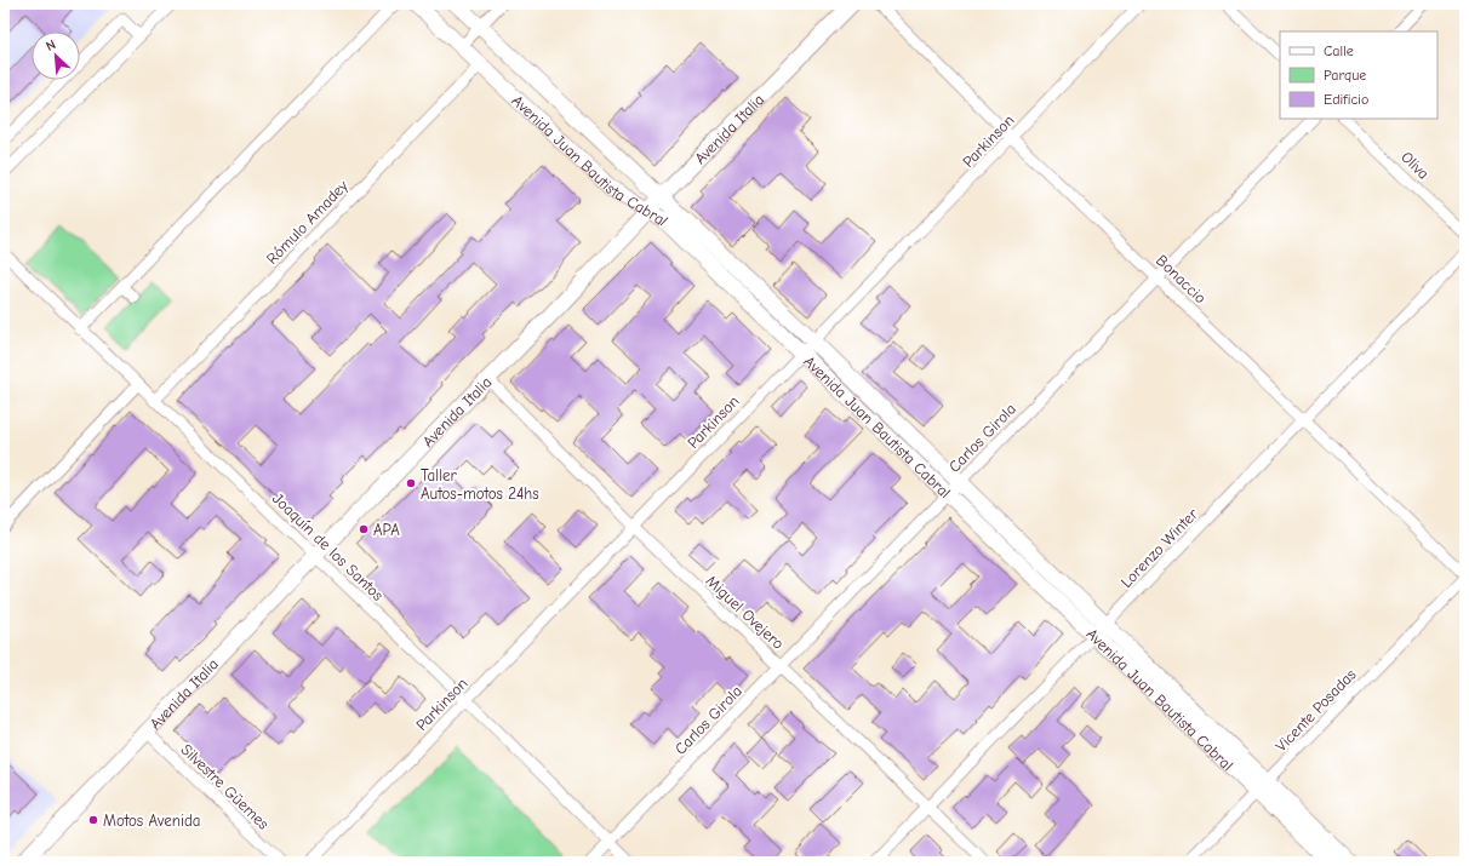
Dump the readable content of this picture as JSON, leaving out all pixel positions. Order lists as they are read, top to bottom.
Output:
{
  "streets": {
    "main road": ["Avenida Italia", "Avenida Juan Bautista Cabral"],
    "street": [
      "Parkinson",
      "Oliva",
      "Rómulo Amadey",
      "Bonaccio",
      "Carlos Girola",
      "Joaquín de los Santos",
      "Lorenzo Winter",
      "Miguel Ovejero",
      "Vicente Posadas",
      "Silvestre Güemes"
    ]
  },
  "crossings": [
    ["Avenida Italia", "Avenida Juan Bautista Cabral"],
    ["Avenida Italia", "Joaquín de los Santos"],
    ["Avenida Italia", "Miguel Ovejero"],
    ["Avenida Italia", "Silvestre Güemes"],
    ["Parkinson", "Avenida Juan Bautista Cabral"],
    ["Parkinson", "Bonaccio"],
    ["Parkinson", "Joaquín de los Santos"],
    ["Parkinson", "Miguel Ovejero"],
    ["Avenida Juan Bautista Cabral", "Rómulo Amadey"],
    ["Avenida Juan Bautista Cabral", "Carlos Girola"],
    ["Avenida Juan Bautista Cabral", "Lorenzo Winter"],
    ["Avenida Juan Bautista Cabral", "Vicente Posadas"],
    ["Rómulo Amadey", "Joaquín de los Santos"],
    ["Bonaccio", "Carlos Girola"],
    ["Bonaccio", "Lorenzo Winter"],
    ["Bonaccio", "Vicente Posadas"],
    ["Carlos Girola", "Joaquín de los Santos"],
    ["Carlos Girola", "Miguel Ovejero"],
    ["Lorenzo Winter", "Miguel Ovejero"]
  ],
  "places": ["Taller Autos-motos 24hs", "APA", "Motos Avenida"],
  "legend": ["Calle", "Parque", "Edificio"],
  "north": "top left"
}
